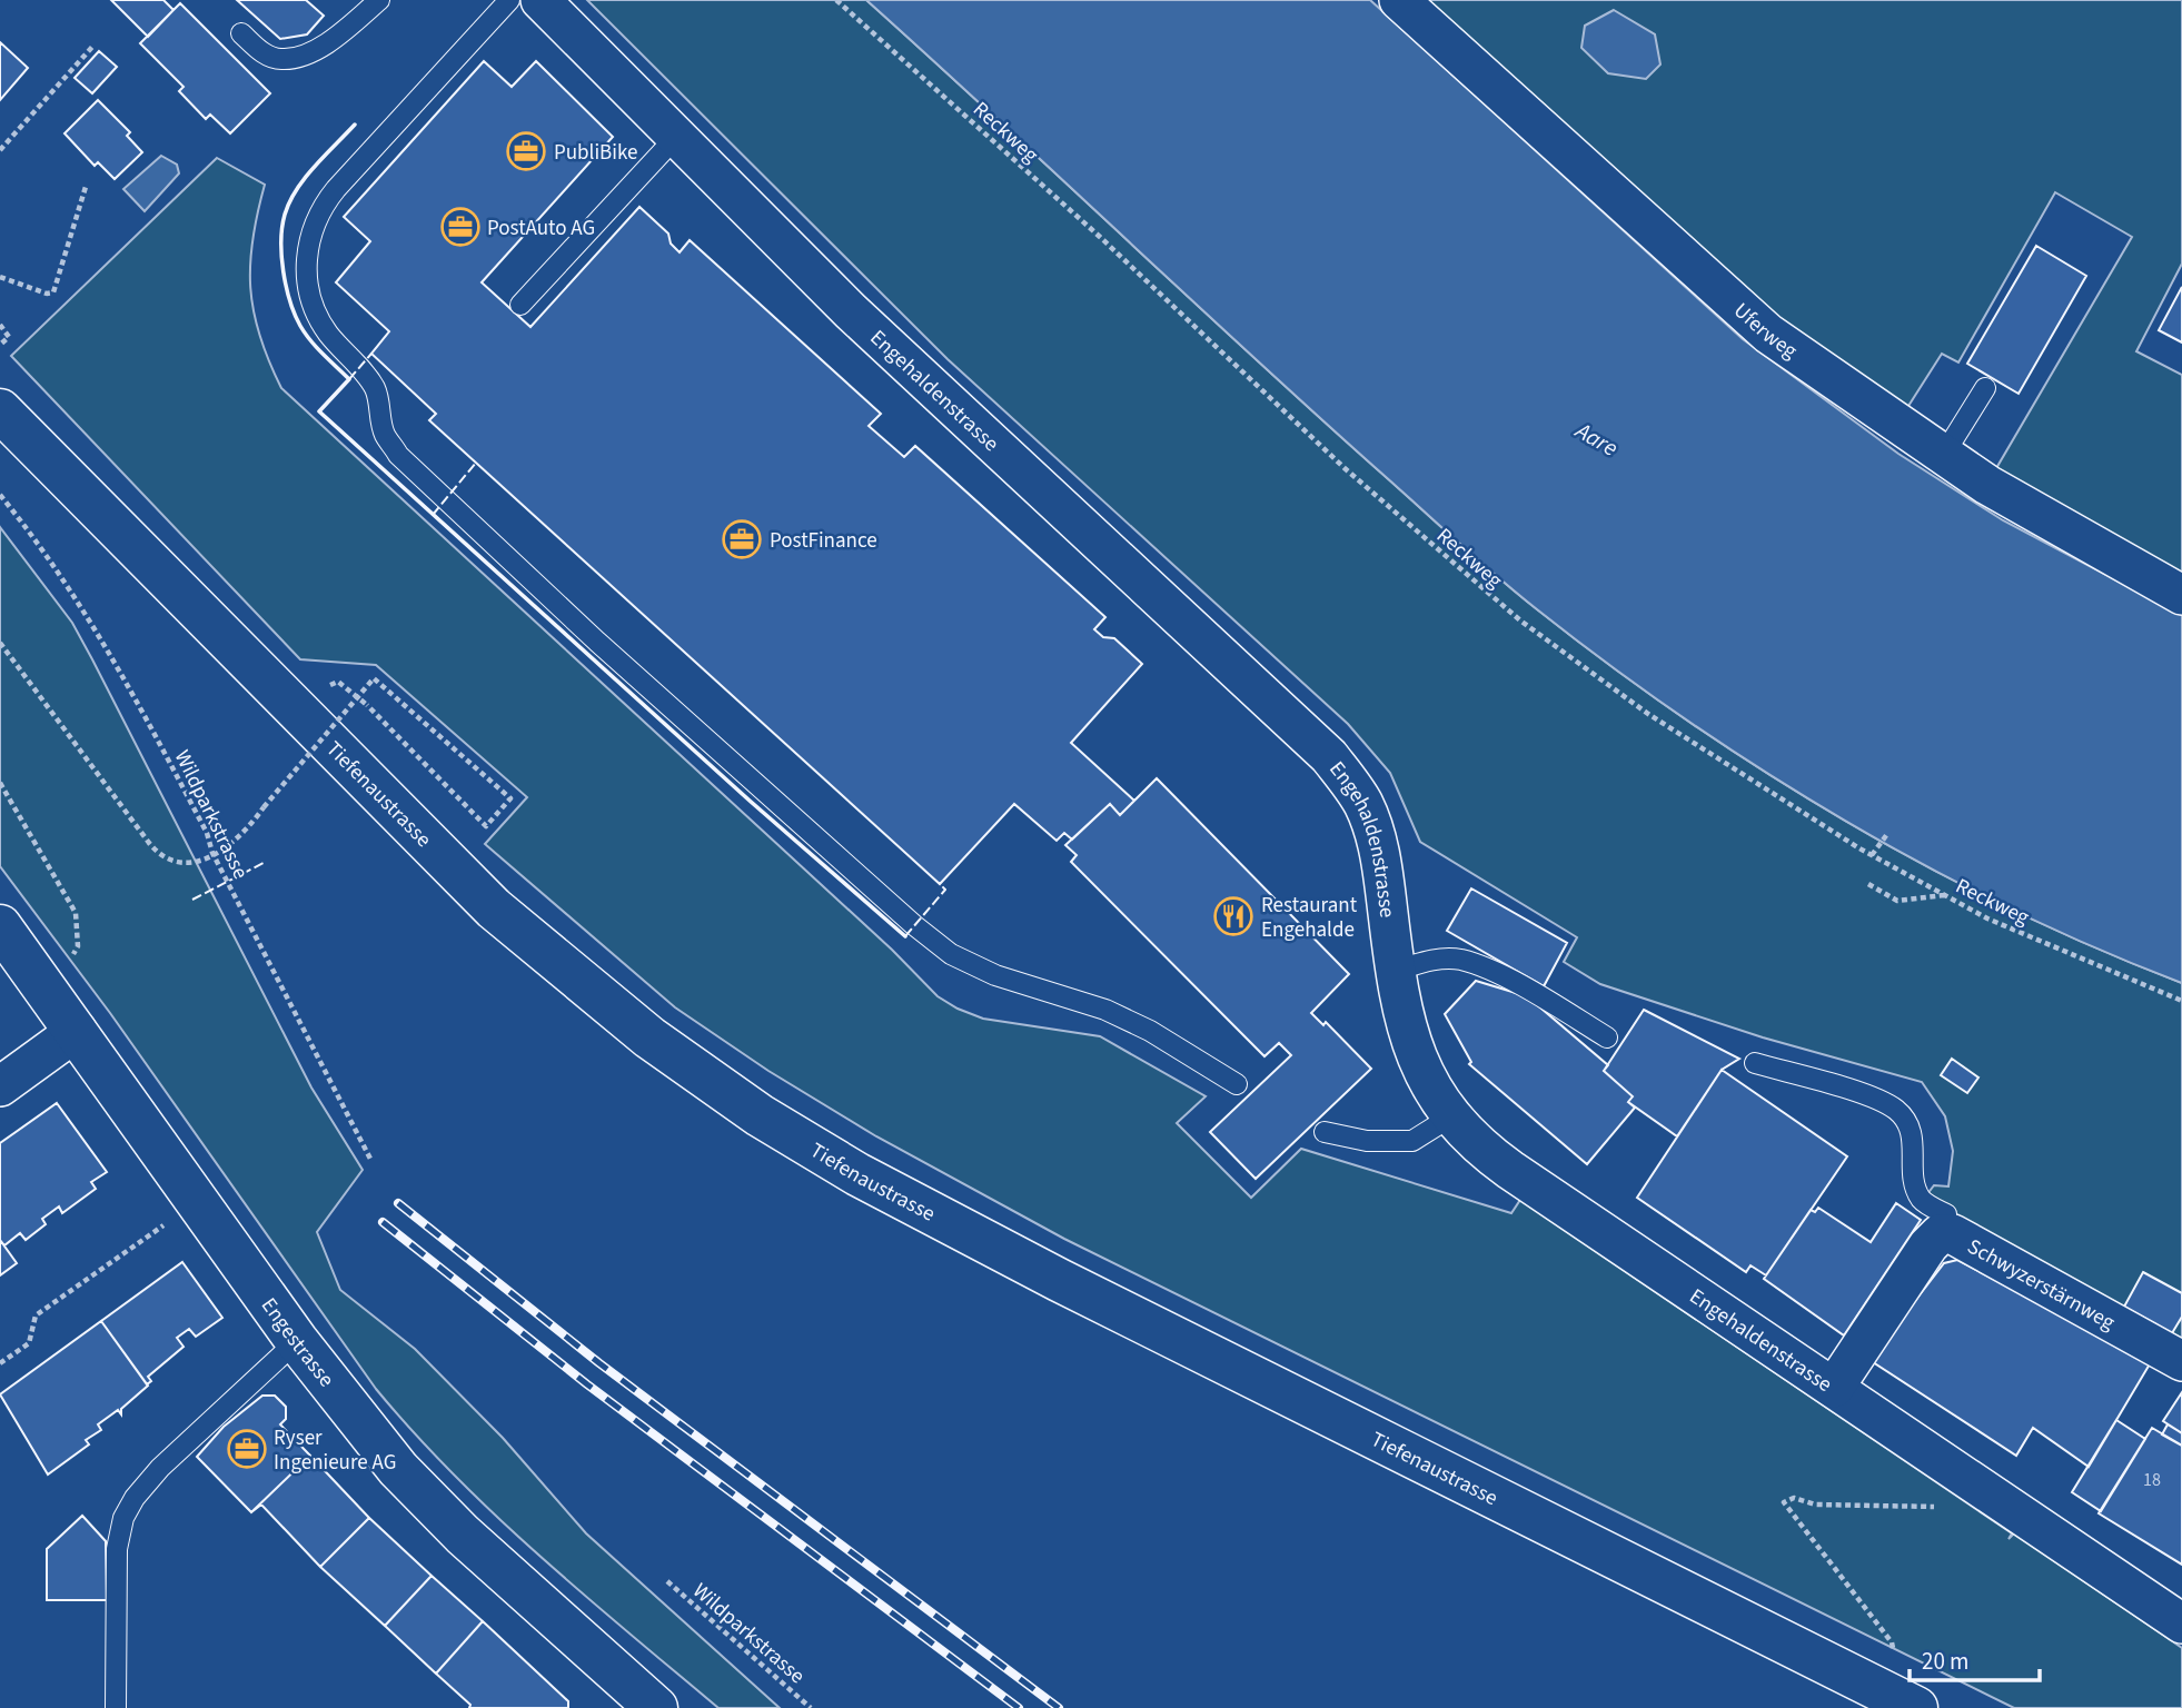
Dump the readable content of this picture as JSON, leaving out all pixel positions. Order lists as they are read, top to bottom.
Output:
{
  "streets": {
    "main road": ["Tiefenaustrasse", "Engestrasse"],
    "street": ["Uferweg", "Engehaldenstrasse", "Schwyzerstärnweg"],
    "path": ["Reckweg", "Wildparkstrasse"]
  },
  "crossings": [
    ["Engehaldenstrasse", "Schwyzerstärnweg"]
  ],
  "water": ["Aare"],
  "places": {
    "office": [
      "PubliBike",
      "PostAuto AG",
      "PostFinance",
      "Ryser Ingenieure AG"
    ],
    "restaurant": ["Restaurant Engehalde"]
  },
  "house_numbers": ["18"],
  "scale_bar": "20 m"
}
